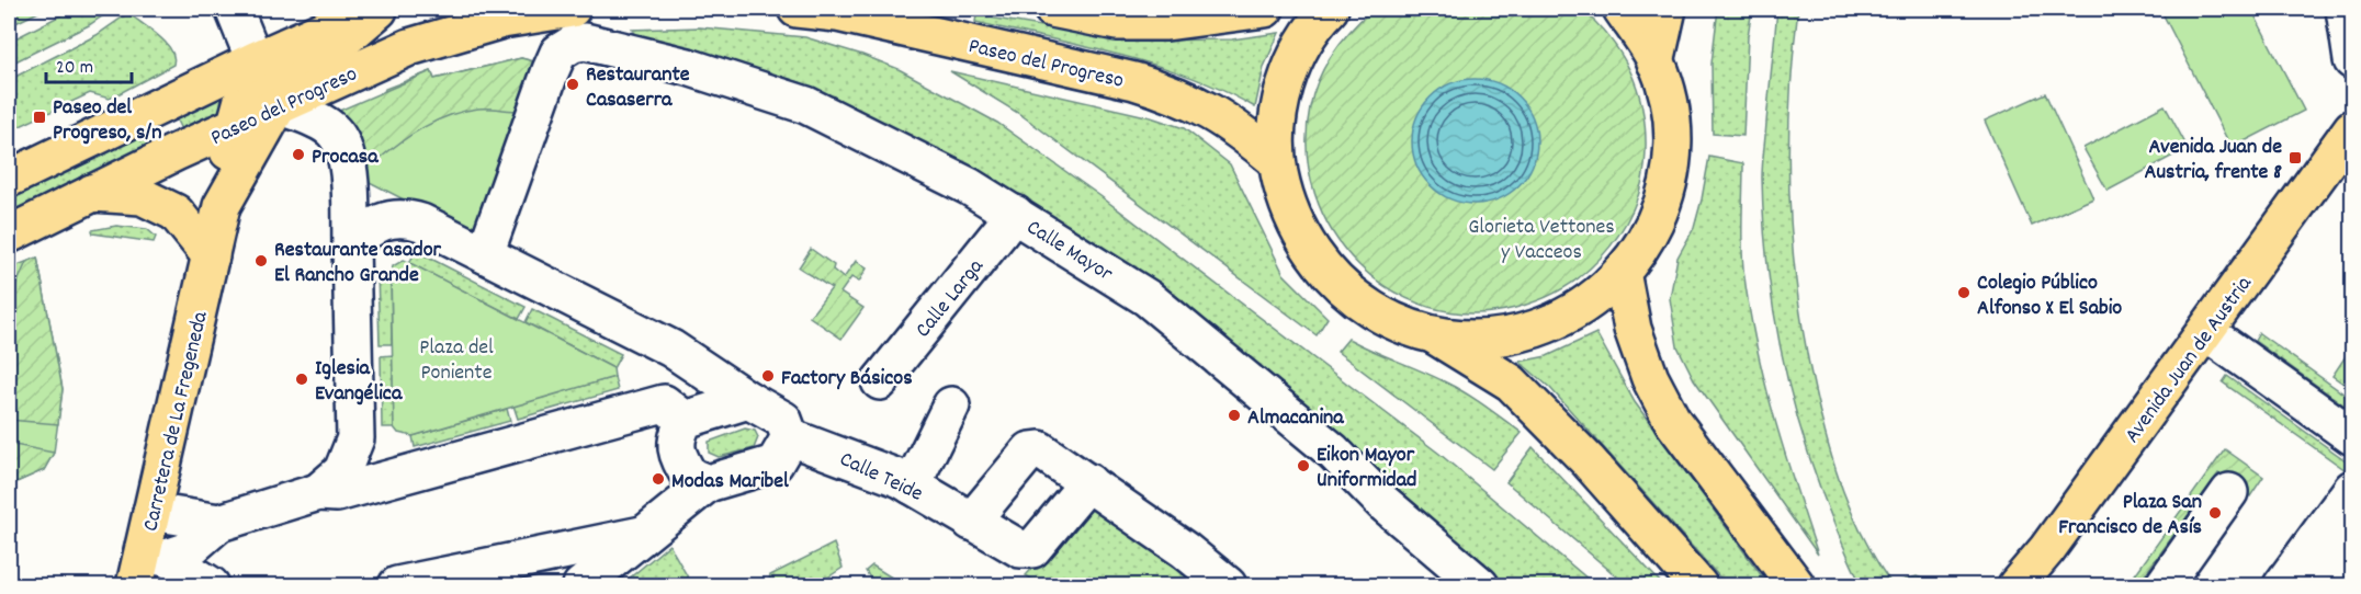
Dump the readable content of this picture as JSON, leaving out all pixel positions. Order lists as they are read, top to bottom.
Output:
{
  "streets": {
    "main road": ["Paseo del Progreso", "Avenida Juan de Austria", "Carretera de La Fregeneda"],
    "street": ["Calle Mayor", "Calle Larga", "Calle Teide"]
  },
  "crossings": [
    ["Paseo del Progreso", "Carretera de La Fregeneda"],
    ["Calle Mayor", "Calle Larga"]
  ],
  "parks": ["Glorieta Vettones y Vacceos", "Plaza del Poniente"],
  "places": {
    "other": [
      "Restaurante Casaserra",
      "Procasa",
      "Restaurante asador El Rancho Grande",
      "Colegio Público Alfonso X El Sabio",
      "Factory Básicos",
      "Iglesia Evangélica",
      "Almacanina",
      "Eikon Mayor Uniformidad",
      "Modas Maribel",
      "Plaza San Francisco de Asís"
    ],
    "transit": ["Paseo del Progreso, s/n", "Avenida Juan de Austria, frente 8"]
  },
  "scale_bar": "20 m"
}
